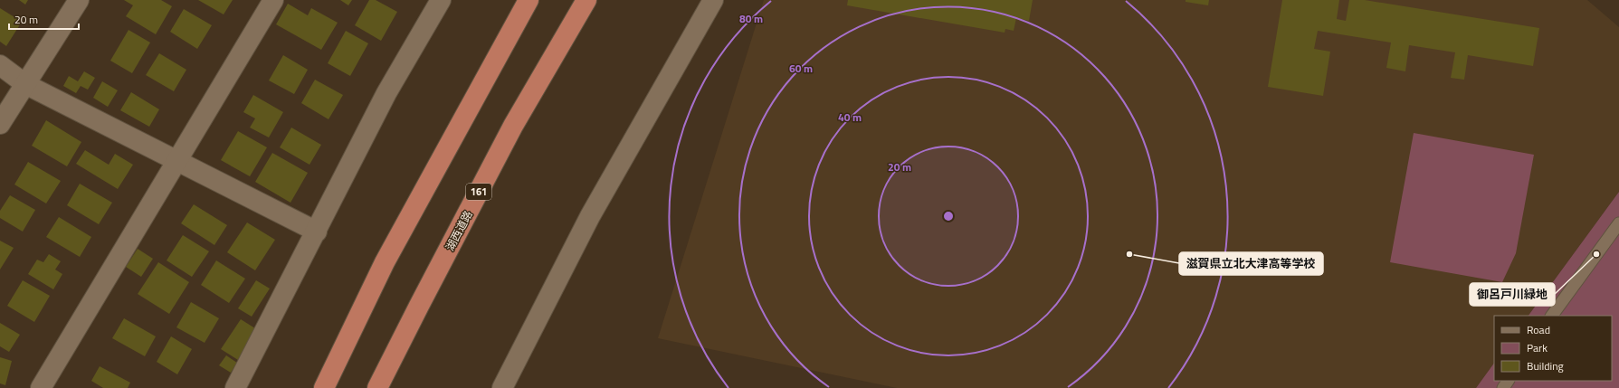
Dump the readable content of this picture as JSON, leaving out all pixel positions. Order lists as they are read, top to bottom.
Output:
{
  "streets": {
    "highway": ["161", "湖西道路"]
  },
  "places": ["滋賀県立北大津高等学校", "御呂戸川緑地"],
  "legend": ["Road", "Park", "Building"],
  "scale_bar": "20 m",
  "rings": [
    "80 m",
    "60 m",
    "40 m",
    "20 m"
  ]
}
